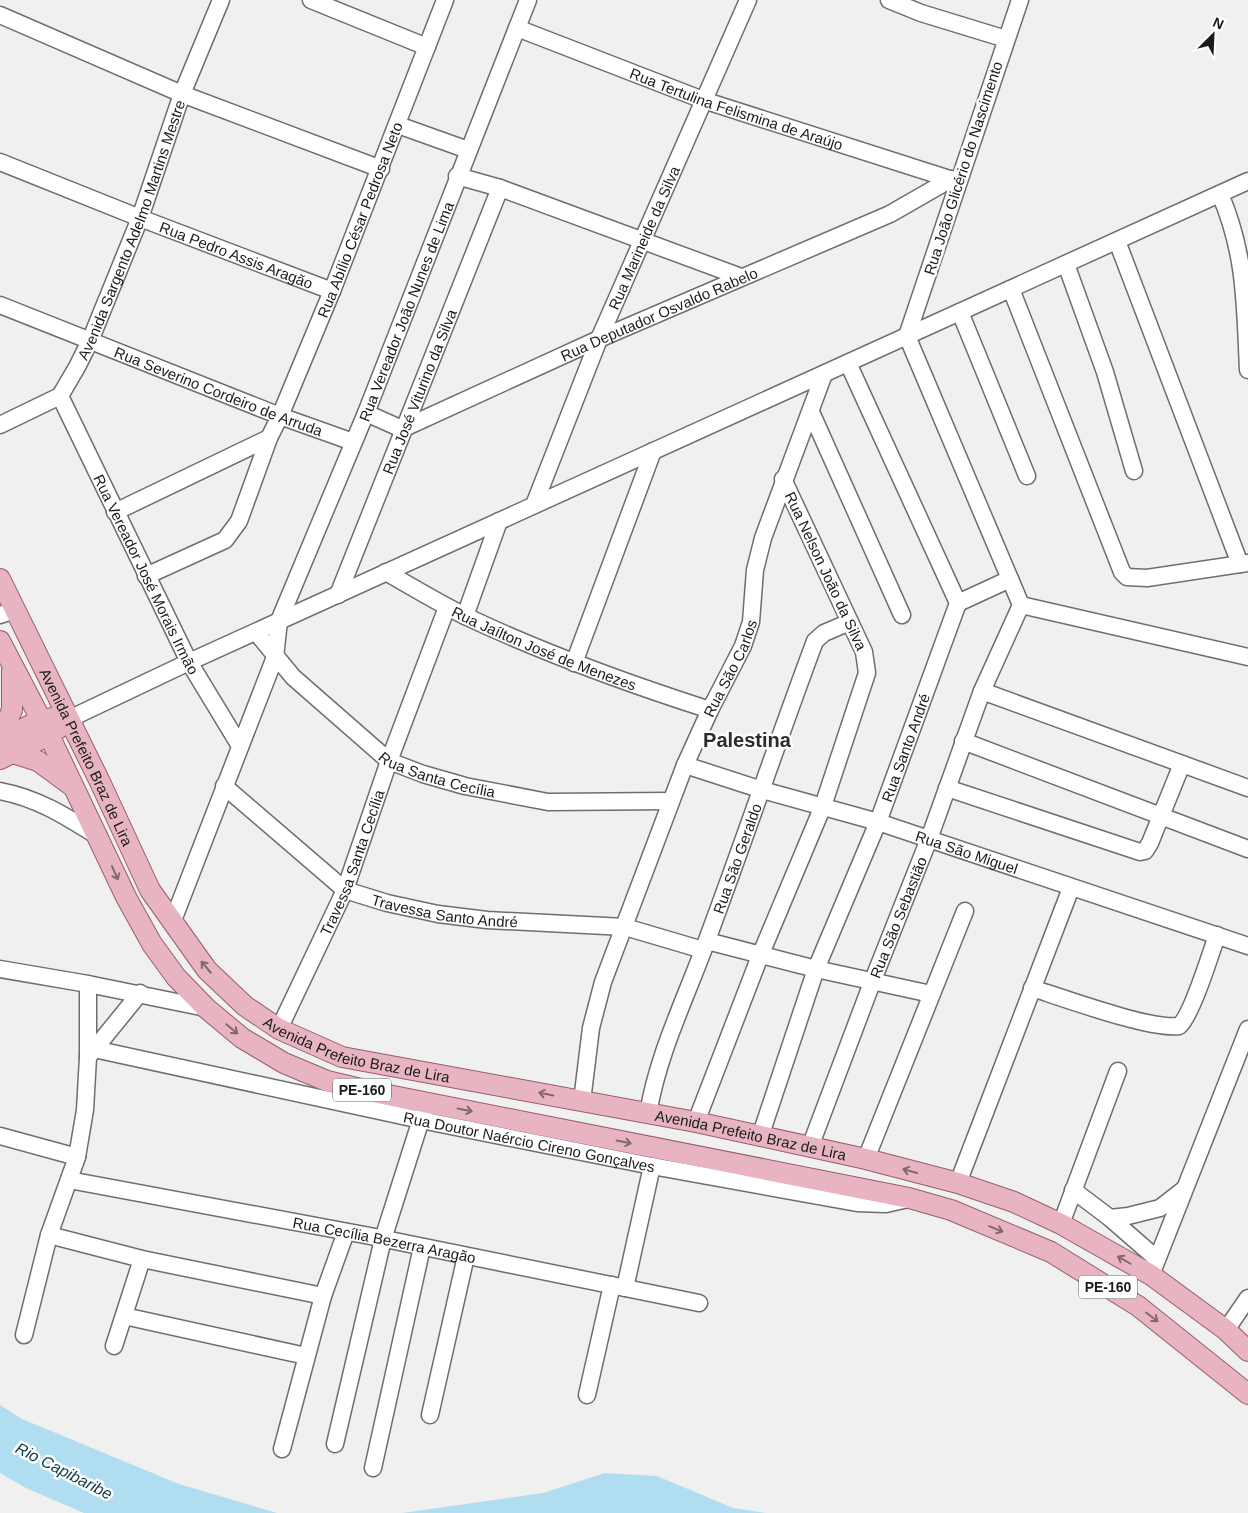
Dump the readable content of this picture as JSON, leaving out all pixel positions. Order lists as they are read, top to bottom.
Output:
{
  "streets": {
    "main road": ["Avenida Prefeito Braz de Lira", "PE-160"],
    "street": [
      "Rua Tertulina Felismina de Araújo",
      "Rua João Glicério do Nascimento",
      "Rua Abílio César Pedrosa Neto",
      "Avenida Sargento Adelmo Martins Mestre",
      "Rua Marineide da Silva",
      "Rua Pedro Assis Aragão",
      "Rua Vereador João Nunes de Lima",
      "Rua Deputador Osvaldo Rabelo",
      "Rua Severino Cordeiro de Arruda",
      "Rua José Viturino da Silva",
      "Rua Nelson João da Silva",
      "Rua Vereador José Morais Irmão",
      "Rua Jaílton José de Menezes",
      "Rua São Carlos",
      "Rua Santo André",
      "Rua Santa Cecília",
      "Rua São Miguel",
      "Rua São Geraldo",
      "Travessa Santa Cecília",
      "Travessa Santo André",
      "Rua São Sebastião",
      "Rua Doutor Naércio Cireno Gonçalves",
      "Rua Cecília Bezerra Aragão"
    ]
  },
  "crossings": [
    ["Rua Tertulina Felismina de Araújo", "Rua João Glicério do Nascimento"],
    ["Rua Tertulina Felismina de Araújo", "Rua Marineide da Silva"],
    ["Rua Tertulina Felismina de Araújo", "Rua Vereador João Nunes de Lima"],
    ["Rua Tertulina Felismina de Araújo", "Rua Deputador Osvaldo Rabelo"],
    ["Rua João Glicério do Nascimento", "Rua Deputador Osvaldo Rabelo"],
    ["Rua Abílio César Pedrosa Neto", "Rua Pedro Assis Aragão"],
    ["Rua Abílio César Pedrosa Neto", "Rua Severino Cordeiro de Arruda"],
    ["Rua Abílio César Pedrosa Neto", "Rua Vereador José Morais Irmão"],
    ["Avenida Sargento Adelmo Martins Mestre", "Rua Pedro Assis Aragão"],
    ["Avenida Sargento Adelmo Martins Mestre", "Rua Severino Cordeiro de Arruda"],
    ["Avenida Sargento Adelmo Martins Mestre", "Rua Vereador José Morais Irmão"],
    ["Rua Marineide da Silva", "Rua Deputador Osvaldo Rabelo"],
    ["Rua Vereador João Nunes de Lima", "Rua Severino Cordeiro de Arruda"],
    ["Rua Deputador Osvaldo Rabelo", "Rua José Viturino da Silva"],
    ["Rua Nelson João da Silva", "Rua São Carlos"],
    ["Rua Nelson João da Silva", "Avenida Prefeito Braz de Lira"],
    ["Rua Nelson João da Silva", "Rua São Miguel"],
    ["Rua Nelson João da Silva", "Rua São Geraldo"],
    ["Rua Jaílton José de Menezes", "Rua São Carlos"],
    ["Rua Jaílton José de Menezes", "Travessa Santa Cecília"],
    ["Rua São Carlos", "Avenida Prefeito Braz de Lira"],
    ["Rua São Carlos", "Rua Santa Cecília"],
    ["Rua São Carlos", "Rua São Miguel"],
    ["Rua São Carlos", "Travessa Santo André"],
    ["Rua Santo André", "Avenida Prefeito Braz de Lira"],
    ["Rua Santo André", "Rua São Miguel"],
    ["Avenida Prefeito Braz de Lira", "Rua São Geraldo"],
    ["Avenida Prefeito Braz de Lira", "Travessa Santa Cecília"],
    ["Avenida Prefeito Braz de Lira", "Rua São Sebastião"],
    ["Avenida Prefeito Braz de Lira", "PE-160"],
    ["Avenida Prefeito Braz de Lira", "Rua Doutor Naércio Cireno Gonçalves"],
    ["Rua Santa Cecília", "Travessa Santa Cecília"],
    ["Rua São Miguel", "Rua São Geraldo"],
    ["Rua São Miguel", "Rua São Sebastião"],
    ["Rua São Geraldo", "Travessa Santo André"],
    ["Travessa Santa Cecília", "Travessa Santo André"]
  ],
  "districts": ["Palestina"],
  "water": ["Rio Capibaribe"],
  "north": "top right"
}
